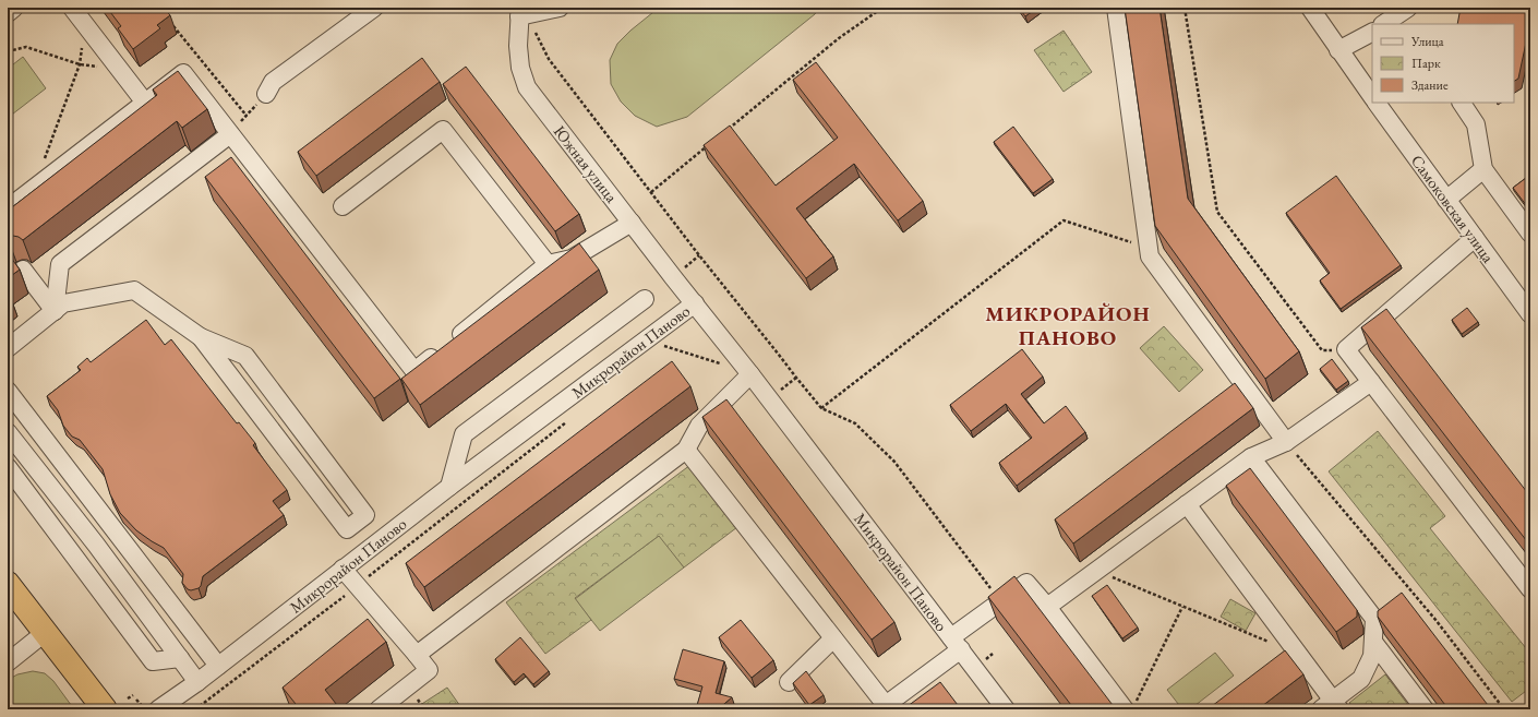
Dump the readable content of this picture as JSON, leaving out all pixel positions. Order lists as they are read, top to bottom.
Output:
{
  "streets": {
    "street": ["Южная улица", "Самоковская улица", "Микрорайон Паново"]
  },
  "crossings": [
    ["Южная улица", "Микрорайон Паново"]
  ],
  "districts": ["МИКРОРАЙОН ПАНОВО"],
  "legend": ["Улица", "Парк", "Здание"]
}
